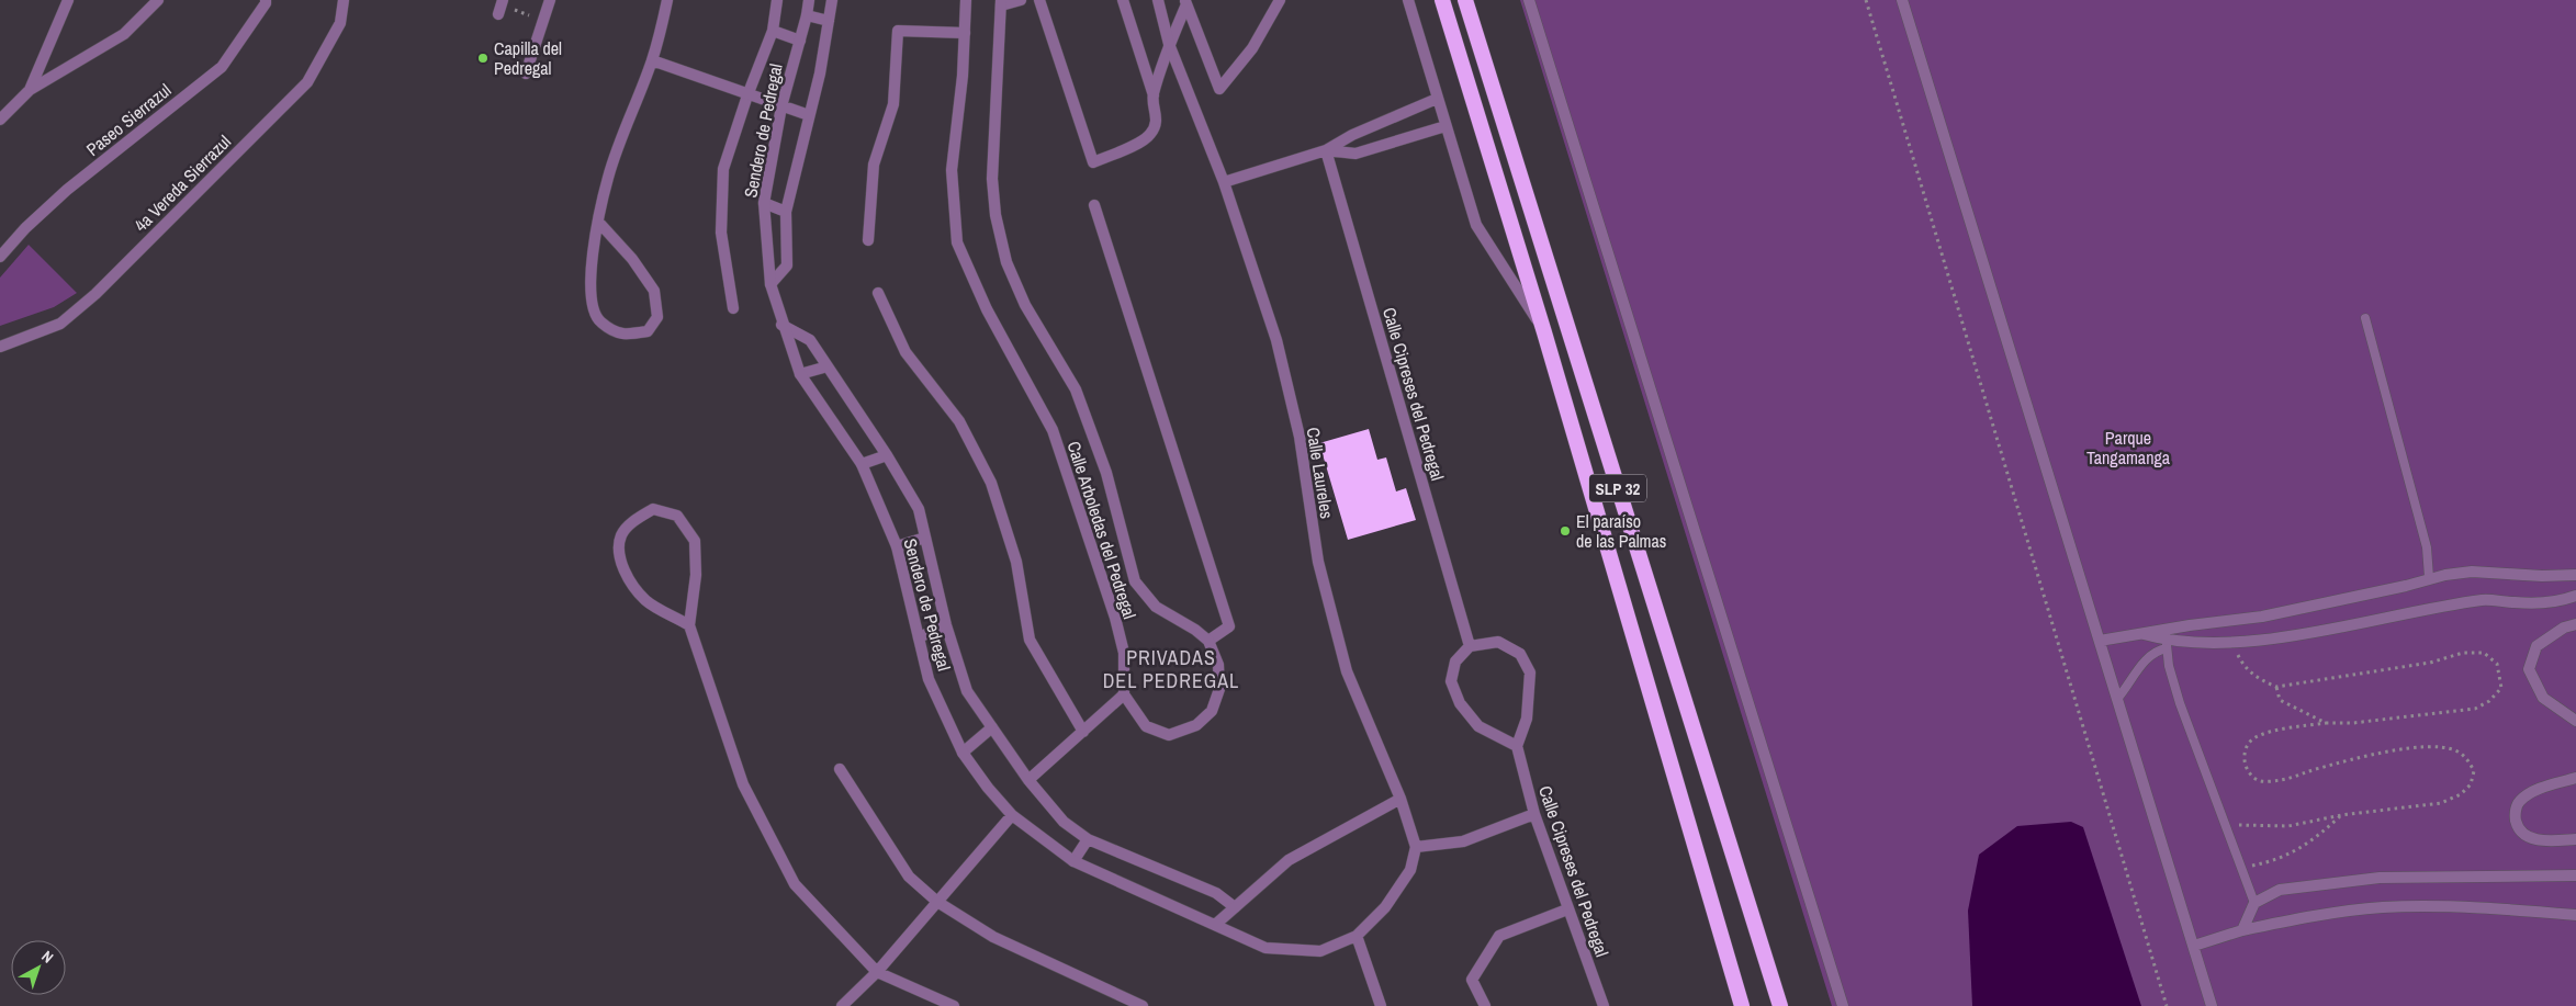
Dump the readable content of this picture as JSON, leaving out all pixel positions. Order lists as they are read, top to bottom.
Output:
{
  "streets": {
    "highway": ["SLP 32"],
    "street": [
      "Paseo Sierrazul",
      "Sendero de Pedregal",
      "4a Vereda Sierrazul",
      "Calle Cipreses del Pedregal",
      "Calle Laureles",
      "Calle Arboledas del Pedregal"
    ]
  },
  "districts": ["PRIVADAS DEL PEDREGAL"],
  "parks": ["Parque Tangamanga"],
  "places": ["Capilla del Pedregal", "El paraíso de las Palmas"],
  "north": "top right"
}
